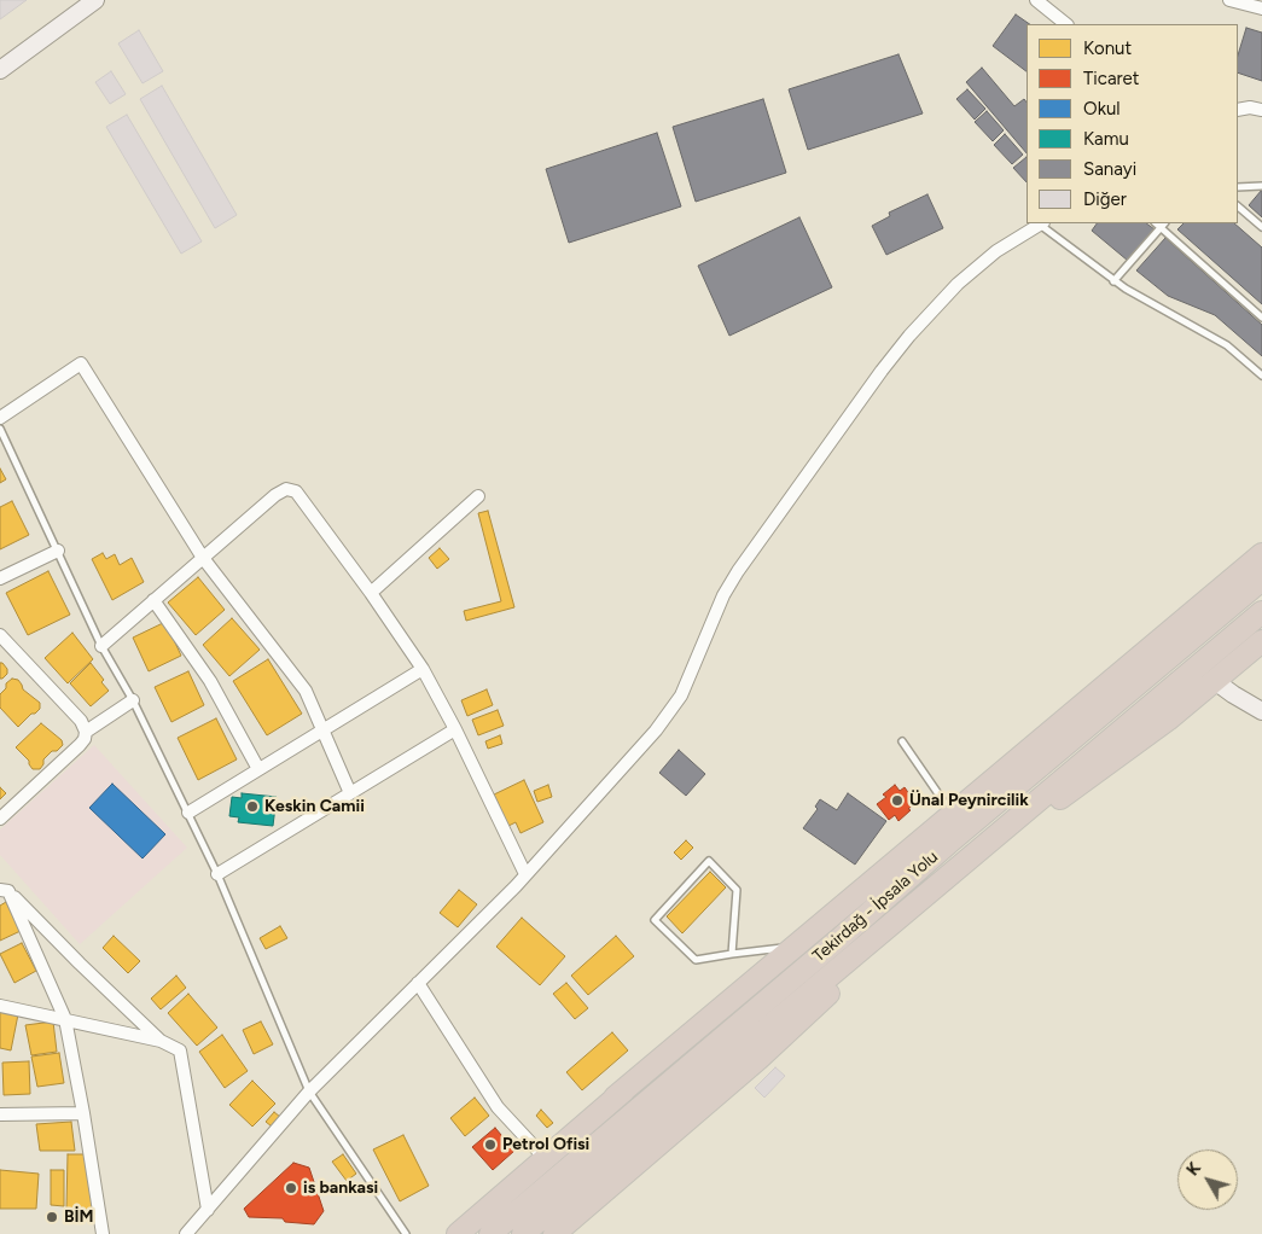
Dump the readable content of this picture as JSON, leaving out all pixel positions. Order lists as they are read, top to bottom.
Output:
{
  "streets": {
    "highway": ["Tekirdağ - İpsala Yolu"]
  },
  "places": [
    "Ünal Peynircilik",
    "Keskin Camii",
    "Petrol Ofisi",
    "is bankasi",
    "BİM"
  ],
  "legend": [
    "Konut",
    "Ticaret",
    "Okul",
    "Kamu",
    "Sanayi",
    "Diğer"
  ],
  "north": "top left"
}
